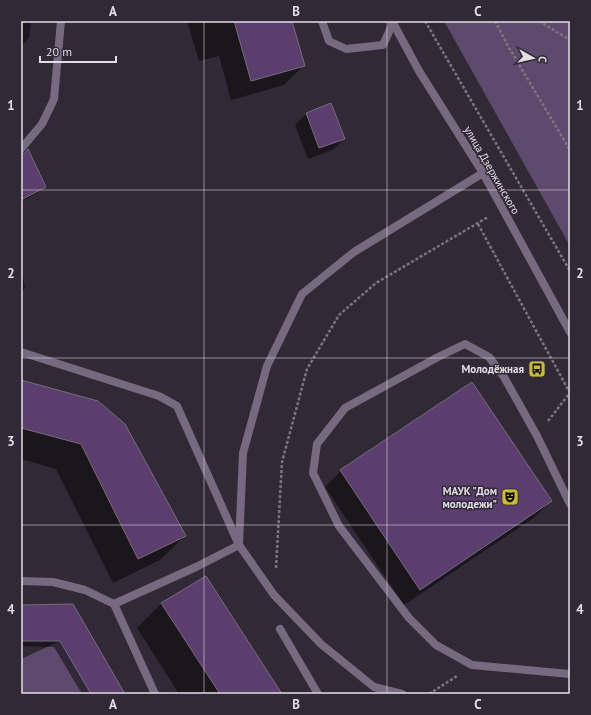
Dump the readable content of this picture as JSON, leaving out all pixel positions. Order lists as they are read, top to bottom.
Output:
{
  "streets": {
    "street": ["улица Дзержинского"]
  },
  "places": {
    "bus stop": ["Молодёжная"],
    "theatre": ["МАУК \"Дом молодежи\""]
  },
  "scale_bar": "20 m",
  "north": "right",
  "grid": {
    "columns": ["A", "B", "C"],
    "rows": [
      "1",
      "2",
      "3",
      "4"
    ]
  }
}
